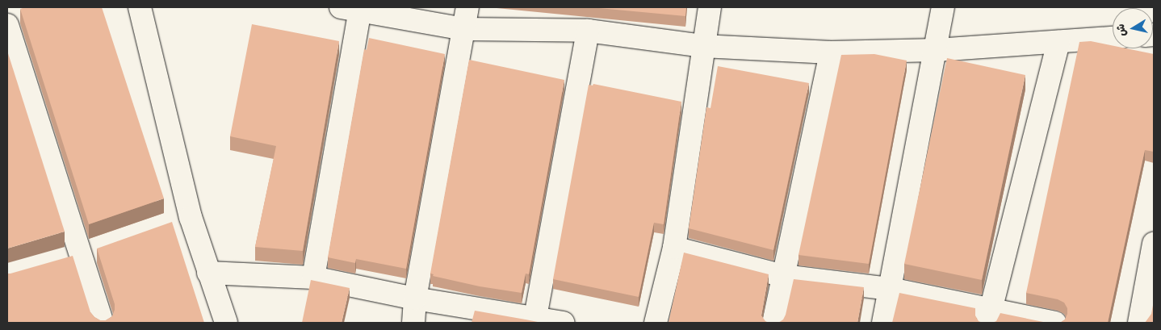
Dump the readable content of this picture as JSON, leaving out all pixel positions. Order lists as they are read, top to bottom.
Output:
{
  "north": "left"
}
